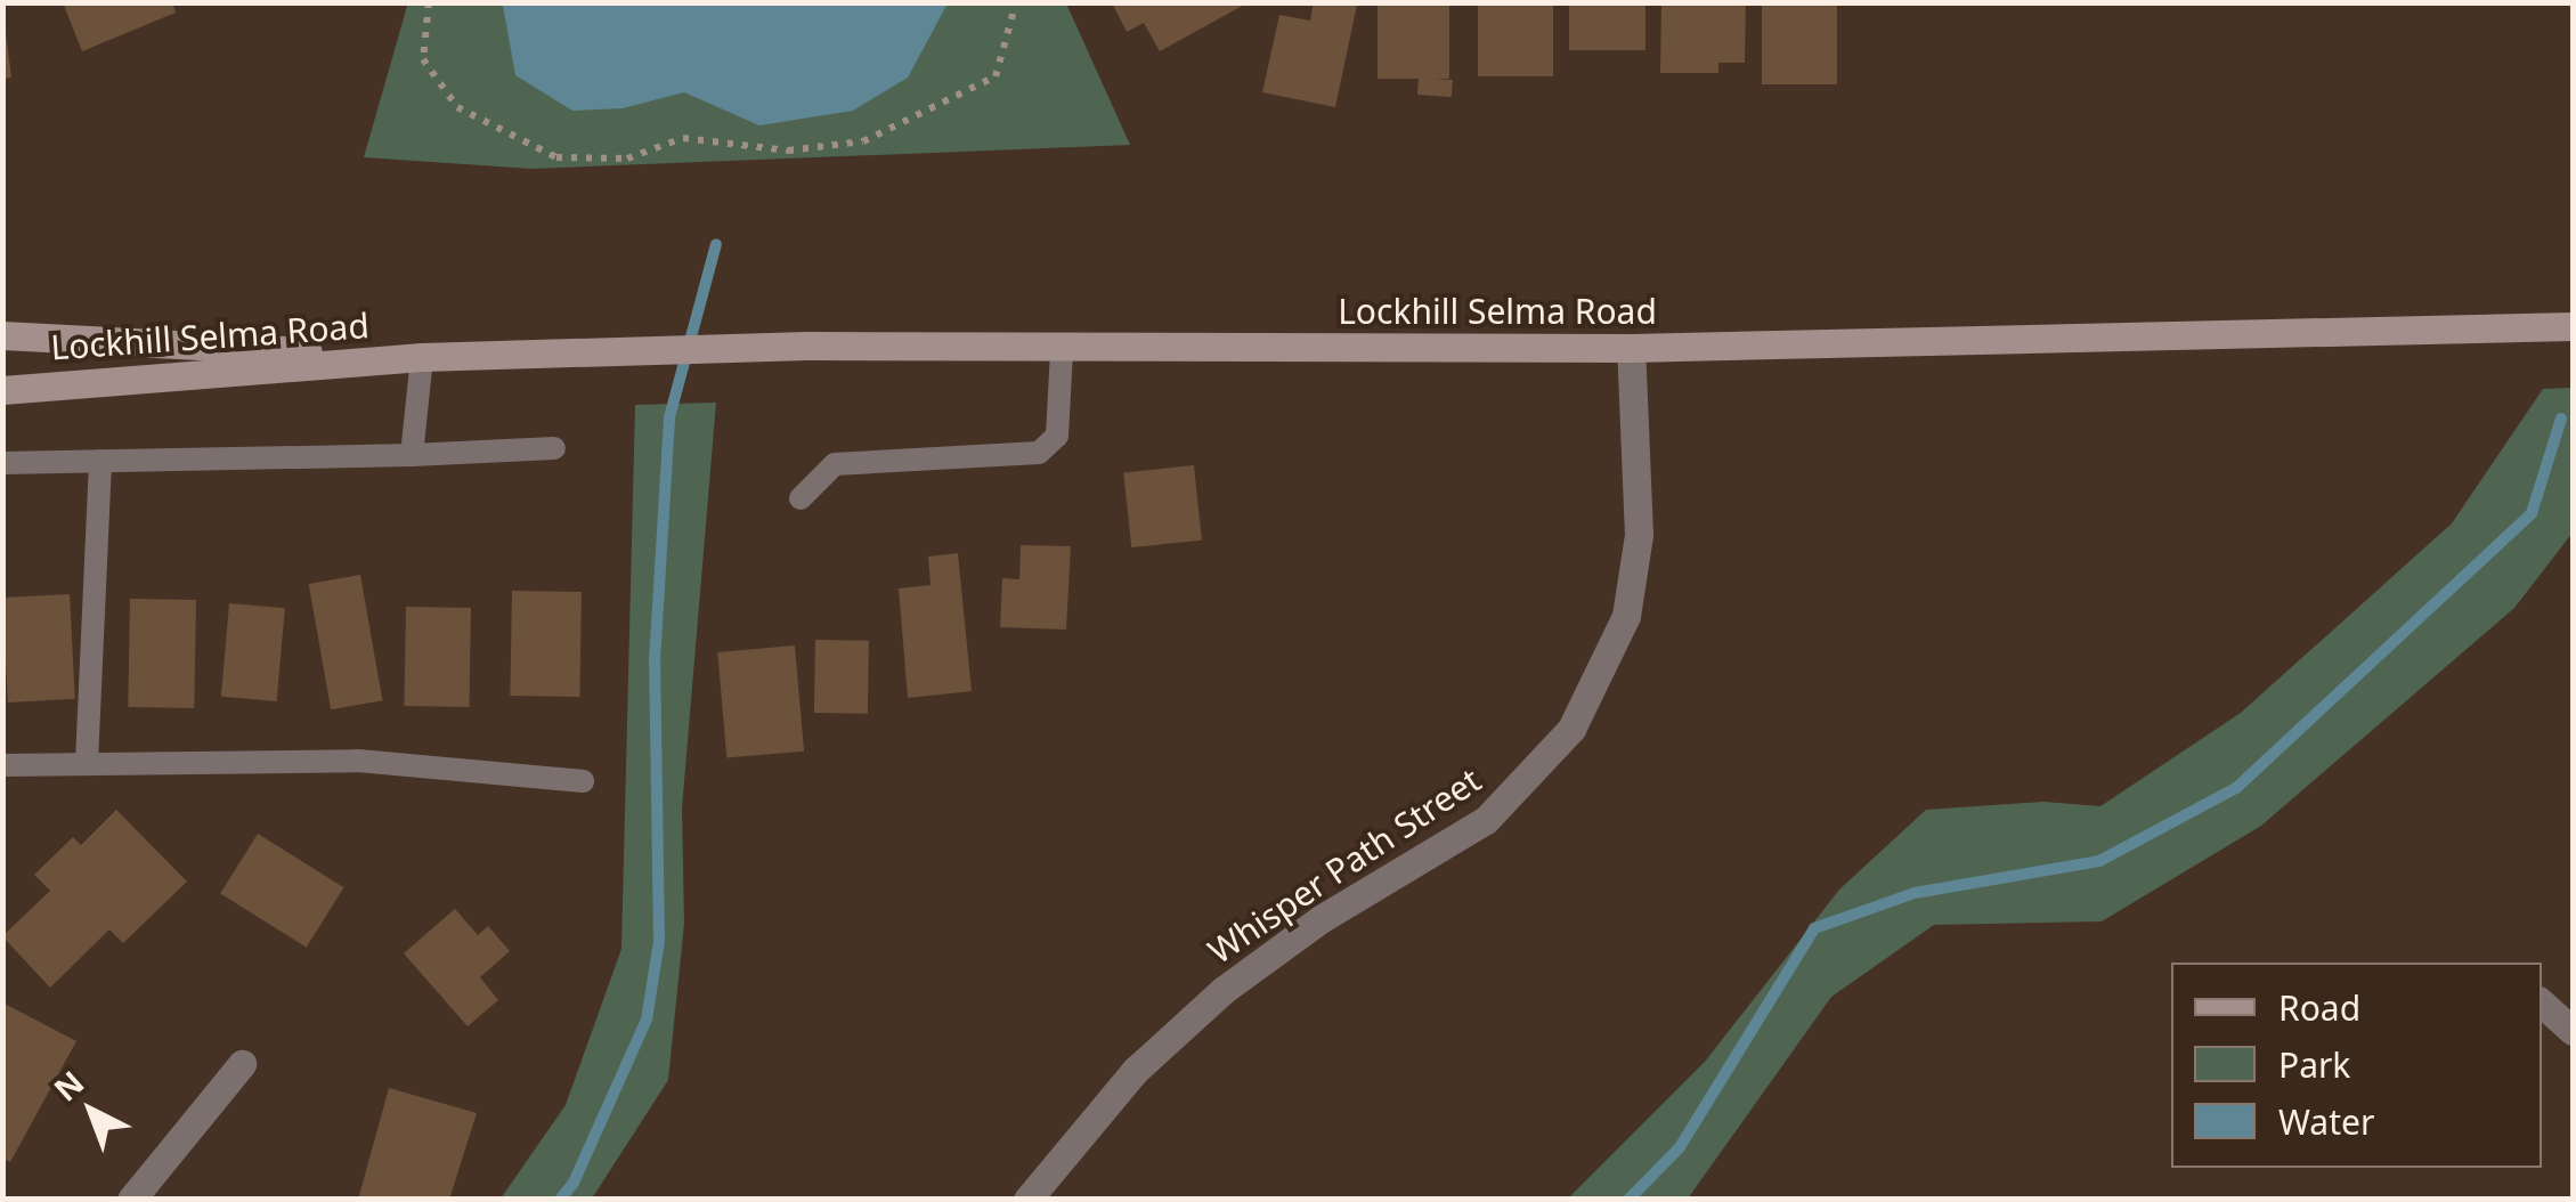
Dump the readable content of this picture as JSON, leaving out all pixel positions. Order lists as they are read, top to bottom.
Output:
{
  "streets": {
    "main road": ["Lockhill Selma Road"],
    "street": ["Whisper Path Street"]
  },
  "crossings": [
    ["Lockhill Selma Road", "Whisper Path Street"]
  ],
  "legend": ["Road", "Park", "Water"],
  "north": "top left"
}
